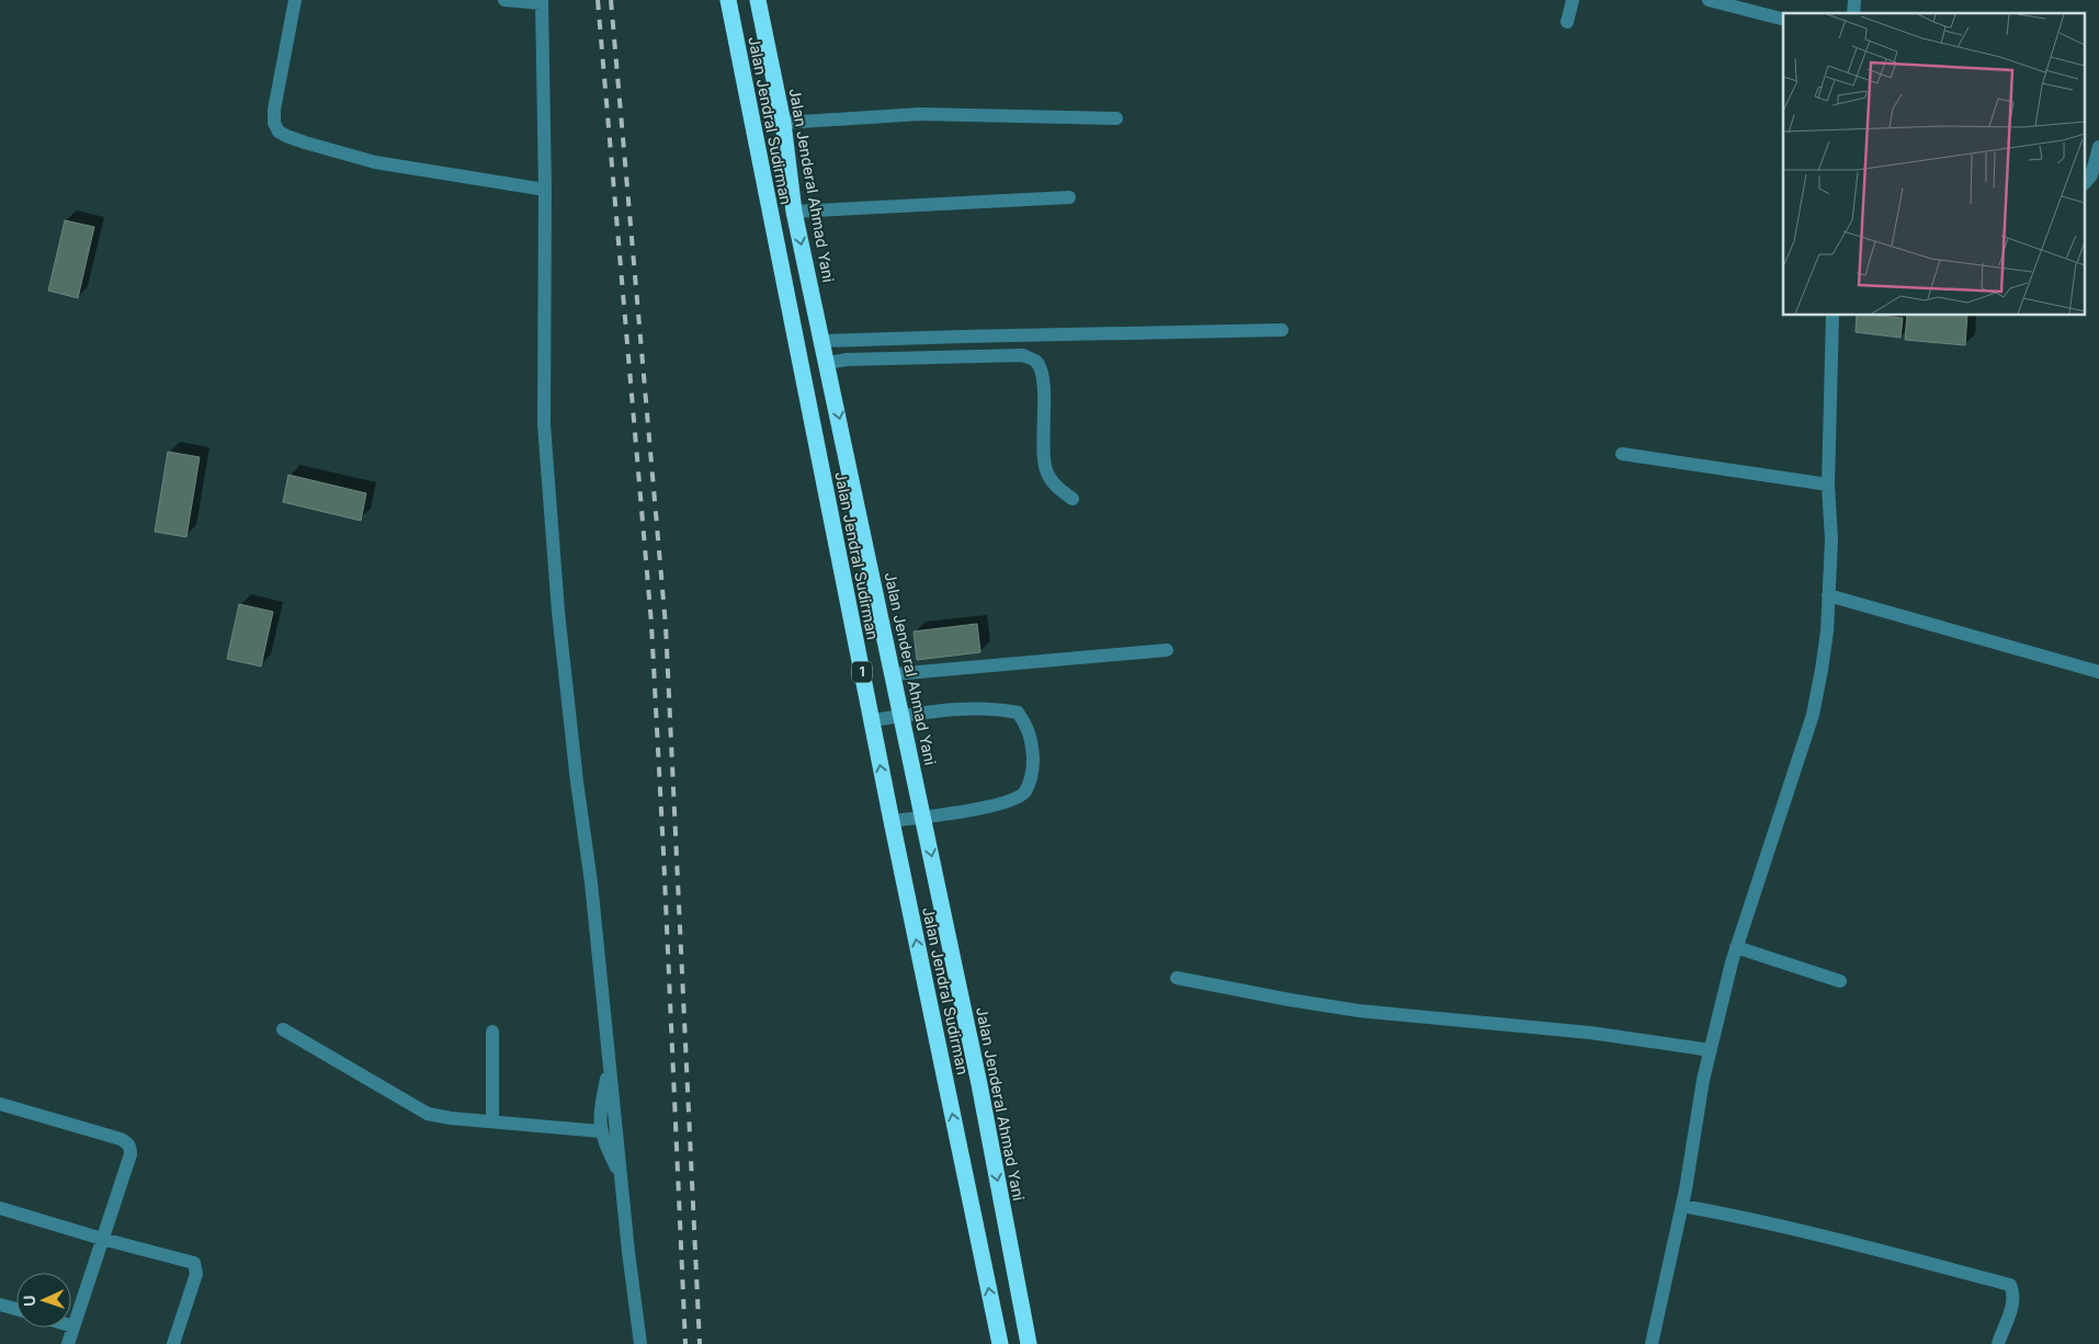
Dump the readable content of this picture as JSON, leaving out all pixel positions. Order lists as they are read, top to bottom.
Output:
{
  "streets": {
    "highway": ["Jalan Jendral Sudirman", "Jalan Jenderal Ahmad Yani", "1"]
  },
  "one_way": ["Jalan Jendral Sudirman", "Jalan Jenderal Ahmad Yani"],
  "north": "left"
}
